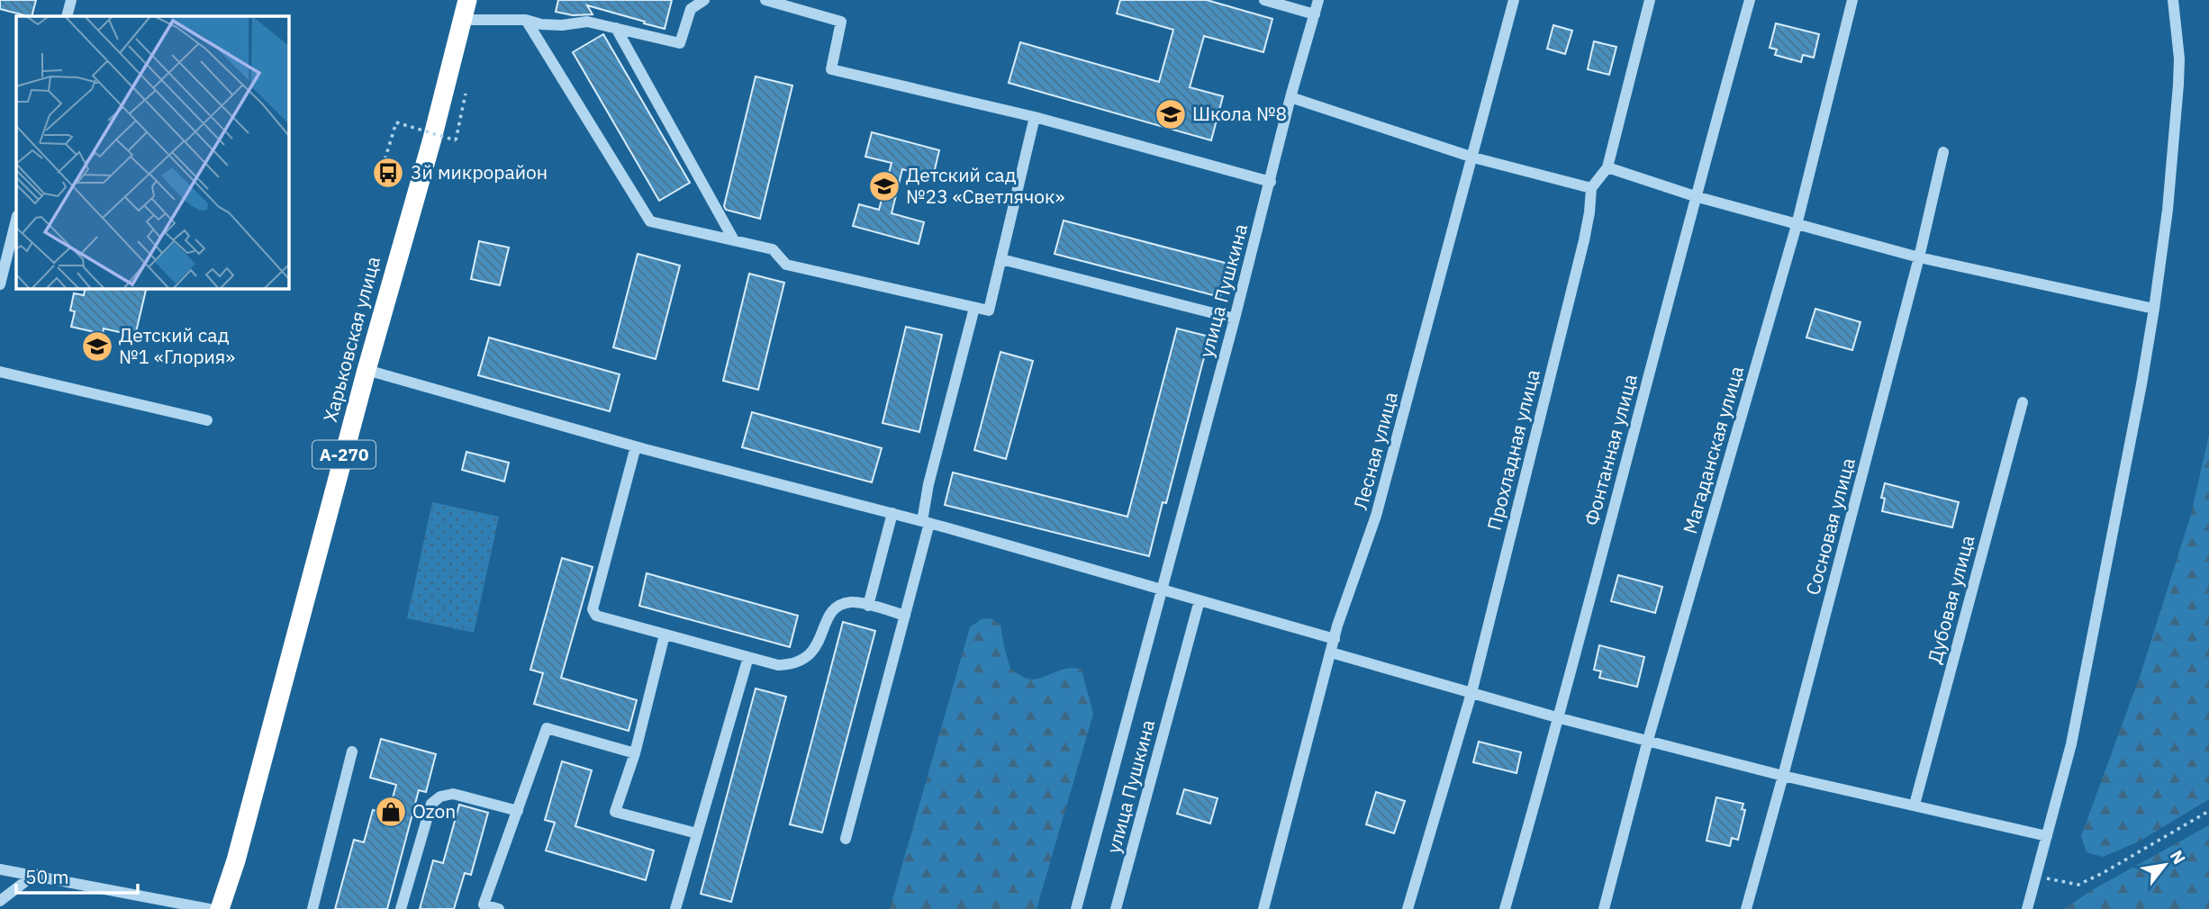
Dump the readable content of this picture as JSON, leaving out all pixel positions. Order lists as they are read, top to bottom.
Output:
{
  "streets": {
    "highway": ["Харьковская улица", "А-270"],
    "street": [
      "улица Пушкина",
      "Прохладная улица",
      "Фонтанная улица",
      "Магаданская улица",
      "Лесная улица",
      "Сосновая улица",
      "Дубовая улица"
    ]
  },
  "places": {
    "school or university": ["Школа №8", "Детский сад №23 «Светлячок»", "Детский сад №1 «Глория»"],
    "bus stop": ["3й микрорайон"],
    "shop": ["Ozon"]
  },
  "scale_bar": "50 m",
  "north": "top right"
}
